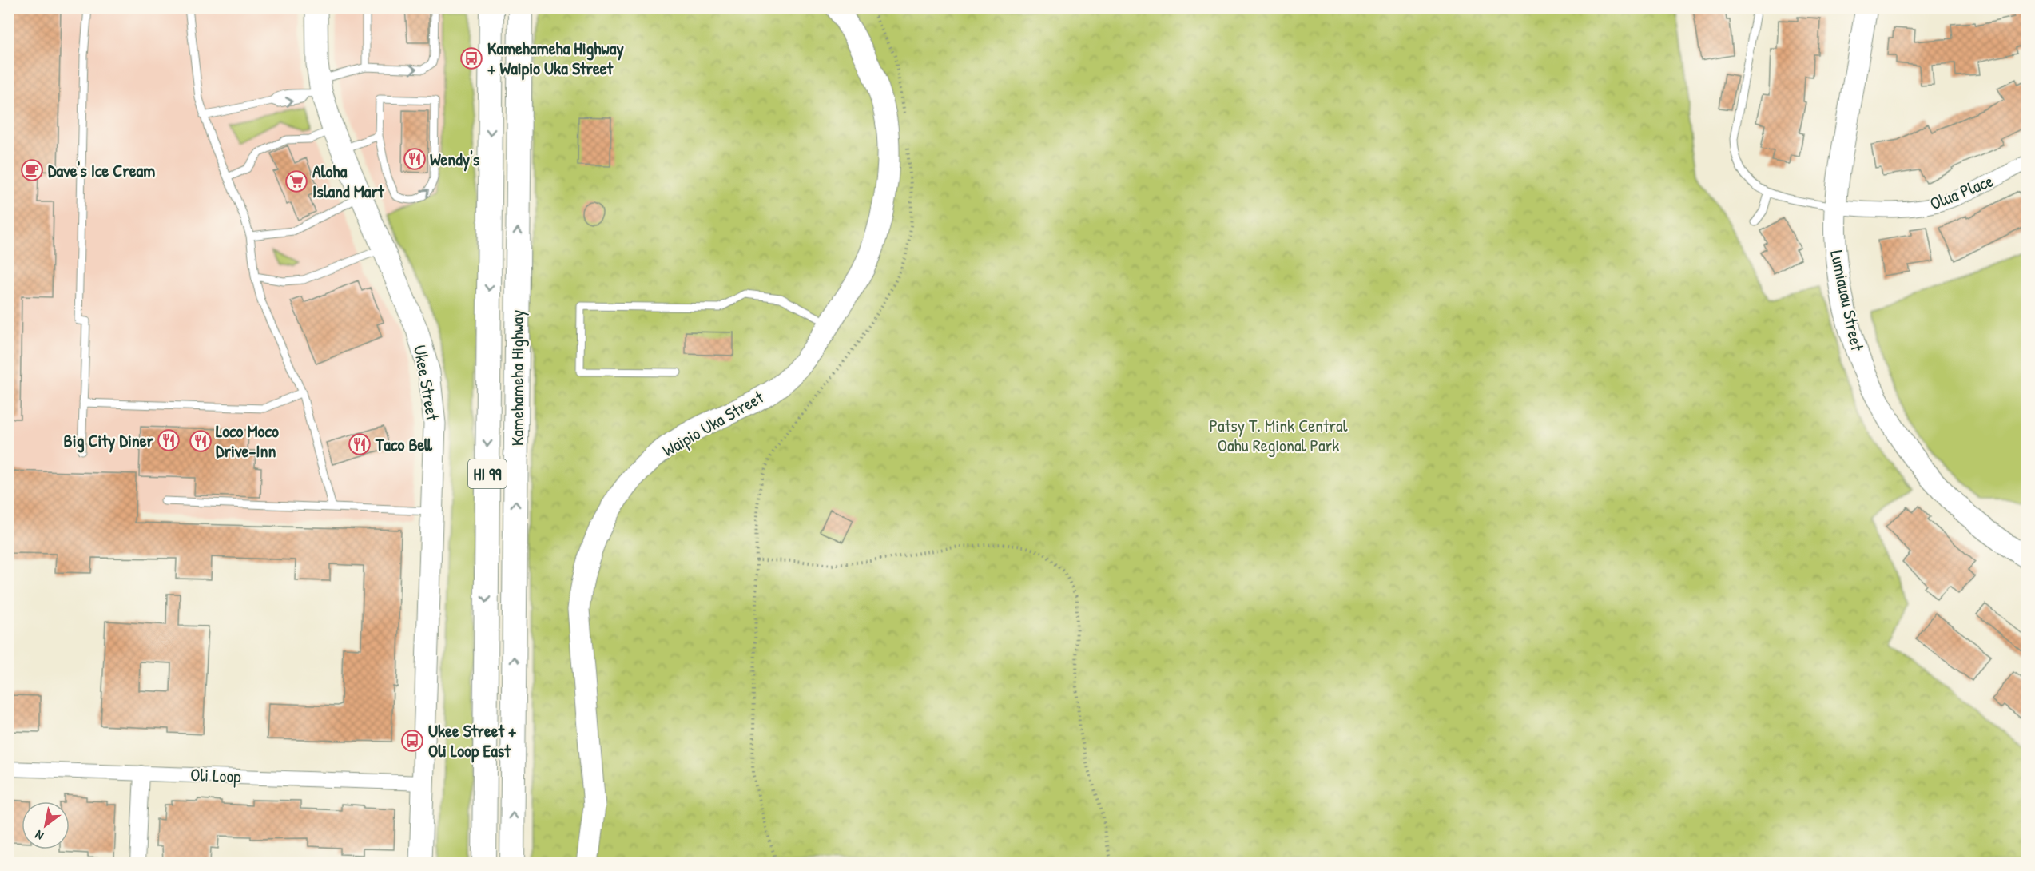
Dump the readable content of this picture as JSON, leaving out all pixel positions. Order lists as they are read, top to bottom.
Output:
{
  "streets": {
    "main road": ["Kamehameha Highway", "HI 99"],
    "street": [
      "Olua Place",
      "Lumiauau Street",
      "Ukee Street",
      "Waipio Uka Street",
      "Oli Loop"
    ]
  },
  "crossings": [
    ["Olua Place", "Lumiauau Street"],
    ["Ukee Street", "Oli Loop"]
  ],
  "parks": ["Patsy T. Mink Central Oahu Regional Park"],
  "places": {
    "bus stop": ["Kamehameha Highway + Waipio Uka Street", "Ukee Street + Oli Loop East"],
    "restaurant": [
      "Wendy's",
      "Big City Diner",
      "Loco Moco Drive-Inn",
      "Taco Bell"
    ],
    "cafe": ["Dave's Ice Cream"],
    "supermarket": ["Aloha Island Mart"]
  },
  "north": "bottom left"
}
